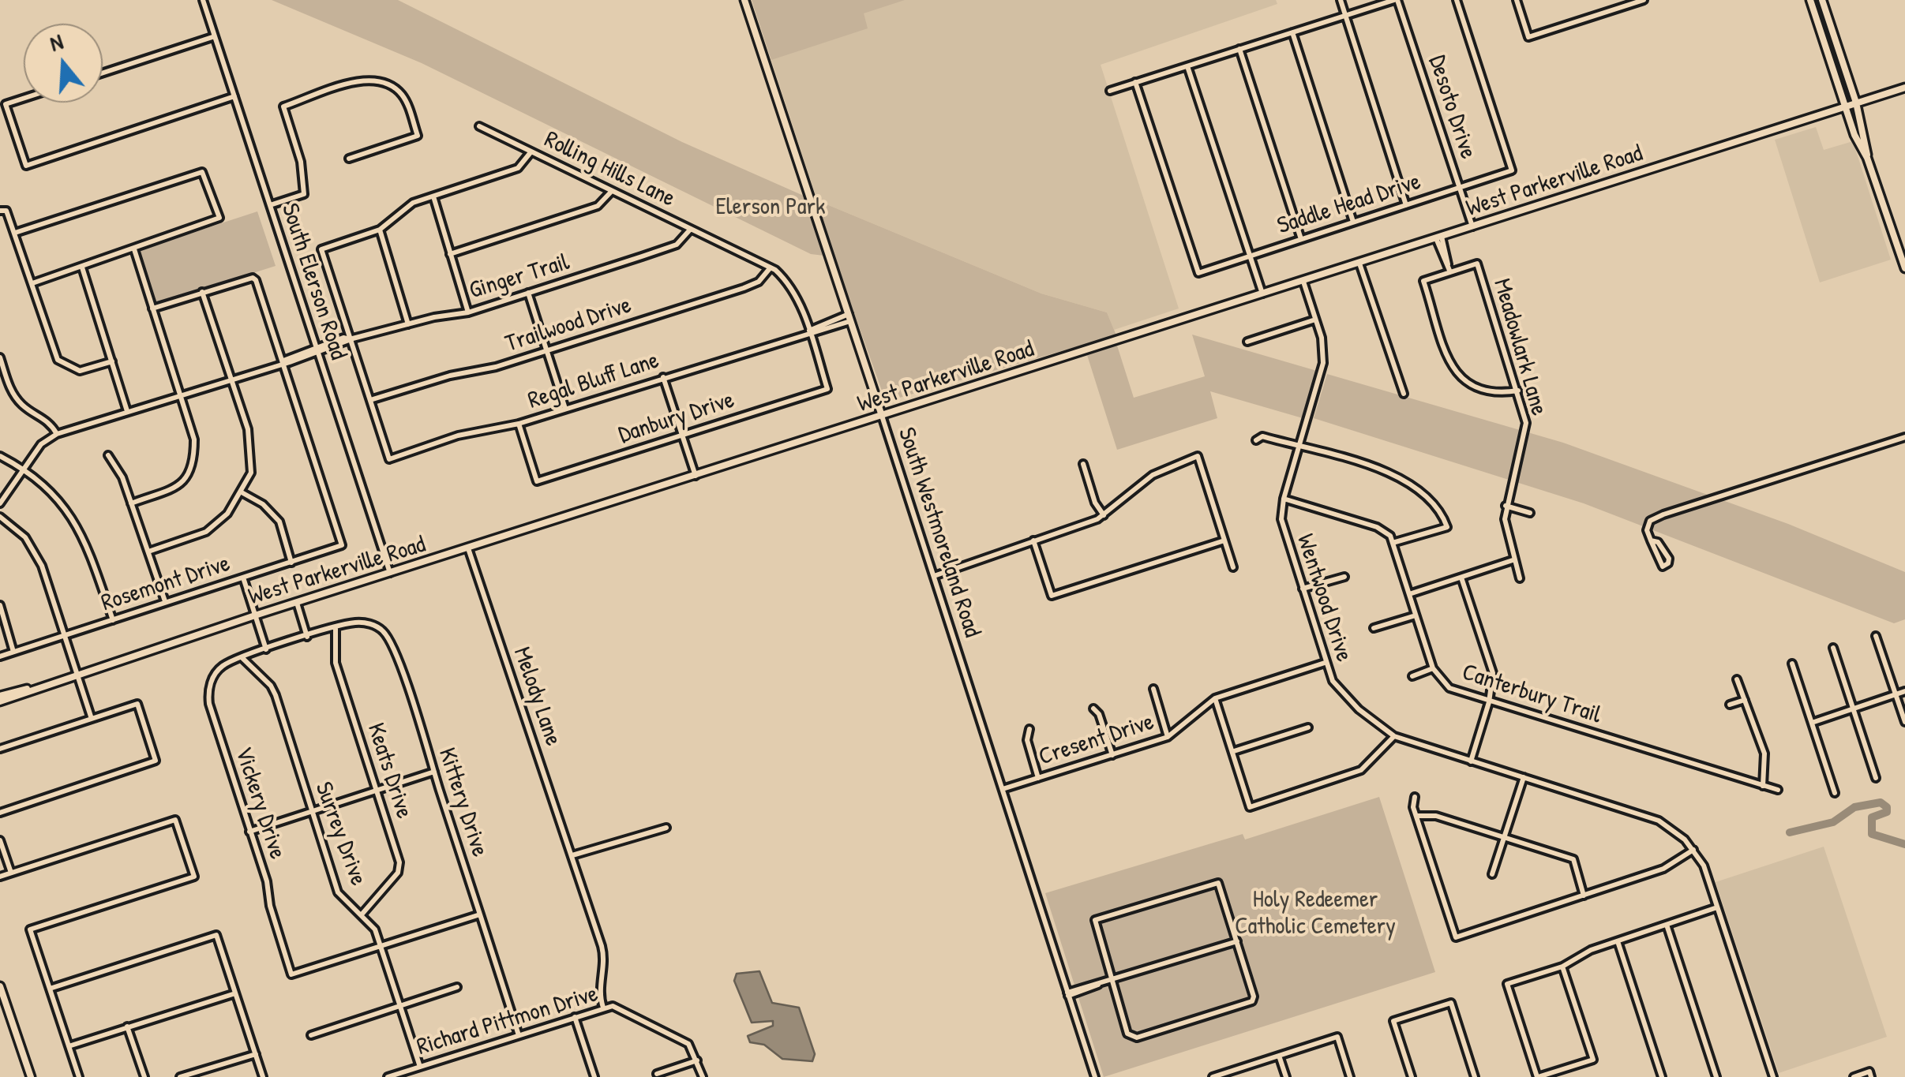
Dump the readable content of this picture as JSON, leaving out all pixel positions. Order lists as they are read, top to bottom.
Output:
{
  "streets": {
    "main road": ["West Parkerville Road", "South Westmoreland Road"],
    "street": [
      "Desoto Drive",
      "Rolling Hills Lane",
      "Saddle Head Drive",
      "Ginger Trail",
      "South Elerson Road",
      "Trailwood Drive",
      "Meadowlark Lane",
      "Regal Bluff Lane",
      "Danbury Drive",
      "Rosemont Drive",
      "Wentwood Drive",
      "Canterbury Trail",
      "Melody Lane",
      "Cresent Drive",
      "Keats Drive",
      "Kittery Drive",
      "Vickery Drive",
      "Surrey Drive",
      "Richard Pittmon Drive"
    ]
  },
  "crossings": [
    ["Desoto Drive", "West Parkerville Road"],
    ["Desoto Drive", "Saddle Head Drive"],
    ["Rolling Hills Lane", "Ginger Trail"],
    ["Rolling Hills Lane", "Trailwood Drive"],
    ["Rolling Hills Lane", "Regal Bluff Lane"],
    ["Rolling Hills Lane", "Danbury Drive"],
    ["West Parkerville Road", "South Elerson Road"],
    ["West Parkerville Road", "South Westmoreland Road"],
    ["West Parkerville Road", "Wentwood Drive"],
    ["West Parkerville Road", "Melody Lane"],
    ["Ginger Trail", "South Elerson Road"],
    ["Ginger Trail", "Rosemont Drive"],
    ["Trailwood Drive", "Regal Bluff Lane"],
    ["Regal Bluff Lane", "Danbury Drive"],
    ["Regal Bluff Lane", "South Westmoreland Road"],
    ["South Westmoreland Road", "Cresent Drive"],
    ["Wentwood Drive", "Cresent Drive"],
    ["Melody Lane", "Richard Pittmon Drive"],
    ["Keats Drive", "Kittery Drive"],
    ["Keats Drive", "Surrey Drive"],
    ["Kittery Drive", "Vickery Drive"],
    ["Kittery Drive", "Surrey Drive"],
    ["Kittery Drive", "Richard Pittmon Drive"],
    ["Vickery Drive", "Surrey Drive"],
    ["Surrey Drive", "Richard Pittmon Drive"]
  ],
  "parks": ["Elerson Park", "Holy Redeemer Catholic Cemetery"],
  "north": "top"
}
